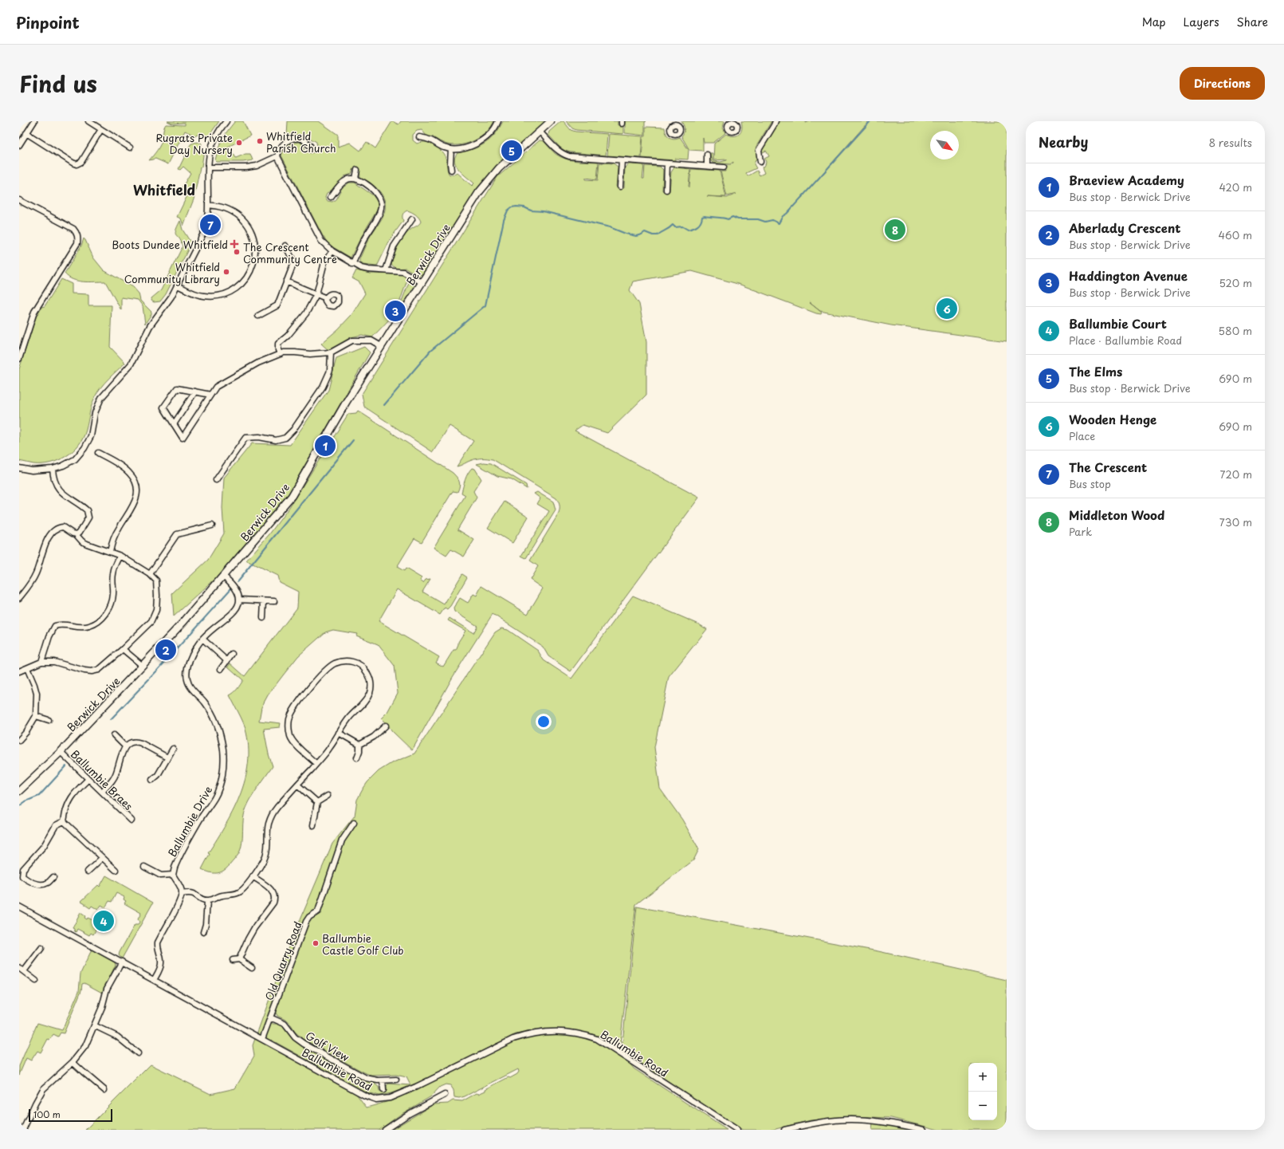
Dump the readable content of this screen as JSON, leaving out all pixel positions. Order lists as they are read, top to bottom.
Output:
{
  "streets": {
    "street": [
      "Berwick Drive",
      "Ballumbie Braes",
      "Ballumbie Drive",
      "Old Quarry Road",
      "Golf View",
      "Ballumbie Road"
    ]
  },
  "crossings": [
    ["Berwick Drive", "Ballumbie Braes"],
    ["Old Quarry Road", "Golf View"],
    ["Old Quarry Road", "Ballumbie Road"]
  ],
  "districts": ["Whitfield"],
  "places": {
    "other": [
      "Whitfield Parish Church",
      "Rugrats Private Day Nursery",
      "The Crescent Community Centre",
      "Whitfield Community Library",
      "Ballumbie Castle Golf Club"
    ],
    "health": ["Boots Dundee Whitfield"]
  },
  "scale_bar": "100 m",
  "north": "bottom right",
  "page": {
    "header": "Pinpoint",
    "nav": ["Map", "Layers", "Share"],
    "title": "Find us",
    "buttons": "Directions",
    "heading": ["Nearby", "8 results"],
    "pins": [
      "5",
      "7",
      "8",
      "6",
      "3",
      "1",
      "2",
      "4"
    ],
    "list": [
      {
        "mark": "1",
        "name": "Braeview Academy",
        "note": "Bus stop · Berwick Drive",
        "value": "420 m"
      },
      {
        "mark": "2",
        "name": "Aberlady Crescent",
        "note": "Bus stop · Berwick Drive",
        "value": "460 m"
      },
      {
        "mark": "3",
        "name": "Haddington Avenue",
        "note": "Bus stop · Berwick Drive",
        "value": "520 m"
      },
      {
        "mark": "4",
        "name": "Ballumbie Court",
        "note": "Place · Ballumbie Road",
        "value": "580 m"
      },
      {
        "mark": "5",
        "name": "The Elms",
        "note": "Bus stop · Berwick Drive",
        "value": "690 m"
      },
      {
        "mark": "6",
        "name": "Wooden Henge",
        "note": "Place",
        "value": "690 m"
      },
      {
        "mark": "7",
        "name": "The Crescent",
        "note": "Bus stop",
        "value": "720 m"
      },
      {
        "mark": "8",
        "name": "Middleton Wood",
        "note": "Park",
        "value": "730 m"
      }
    ],
    "map_buttons": ["+", "−"],
    "scale": "100 m"
  }
}
